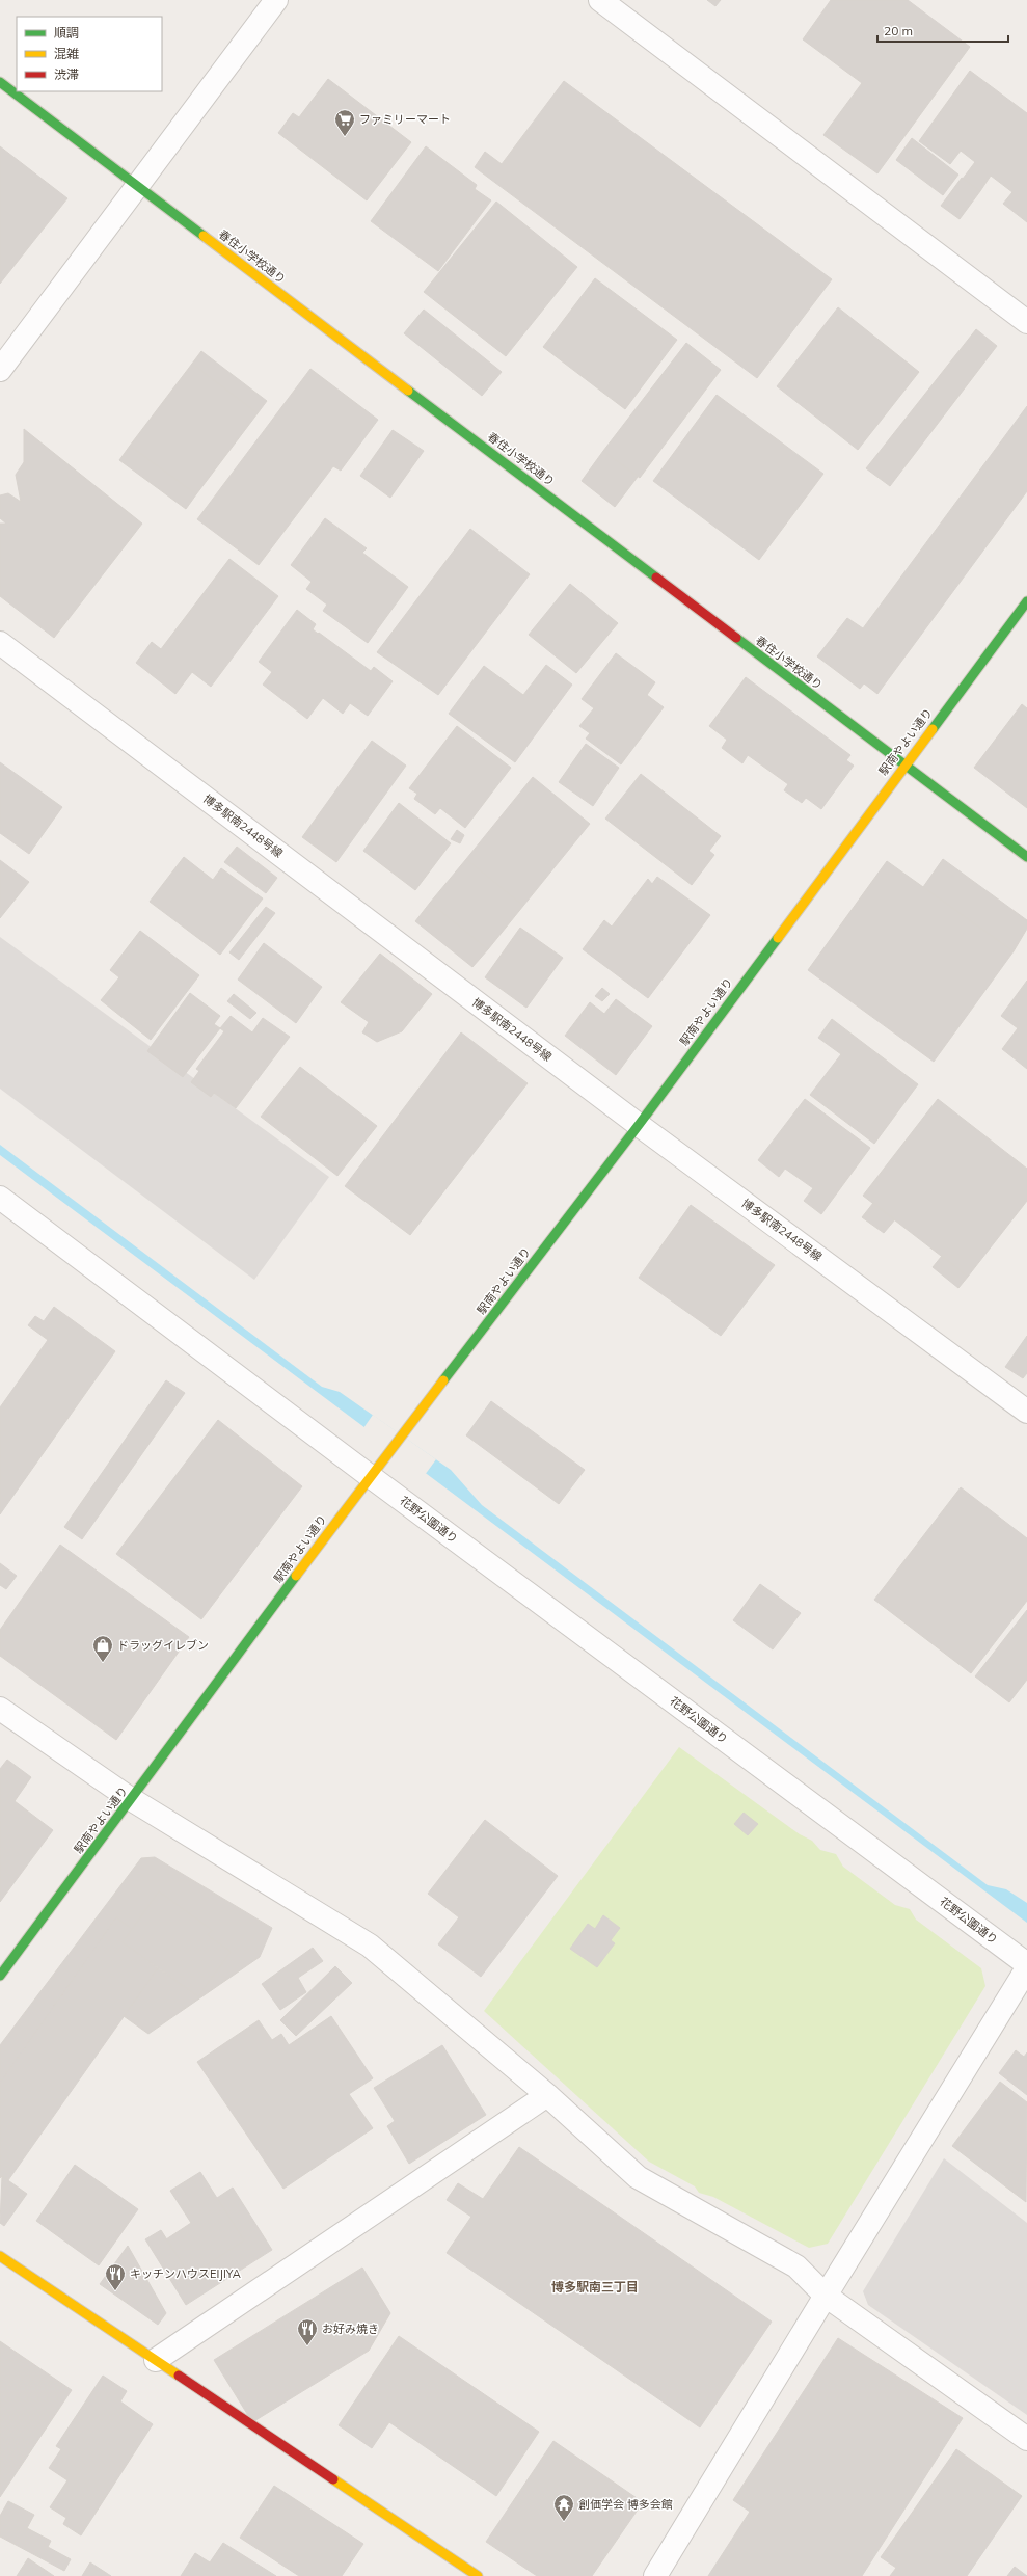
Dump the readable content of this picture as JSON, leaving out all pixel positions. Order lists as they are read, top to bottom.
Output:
{
  "streets": {
    "street": [
      "春住小学校通り",
      "駅南やよい通り",
      "博多駅南2448号線",
      "花野公園通り"
    ]
  },
  "crossings": [
    ["春住小学校通り", "駅南やよい通り"],
    ["駅南やよい通り", "博多駅南2448号線"],
    ["駅南やよい通り", "花野公園通り"]
  ],
  "districts": ["博多駅南三丁目"],
  "places": {
    "supermarket": ["ファミリーマート"],
    "shop": ["ドラッグイレブン"],
    "restaurant": ["キッチンハウスEIJIYA", "お好み焼き"],
    "temple": ["創価学会 博多会館"]
  },
  "legend": ["順調", "混雑", "渋滞"],
  "scale_bar": "20 m"
}
